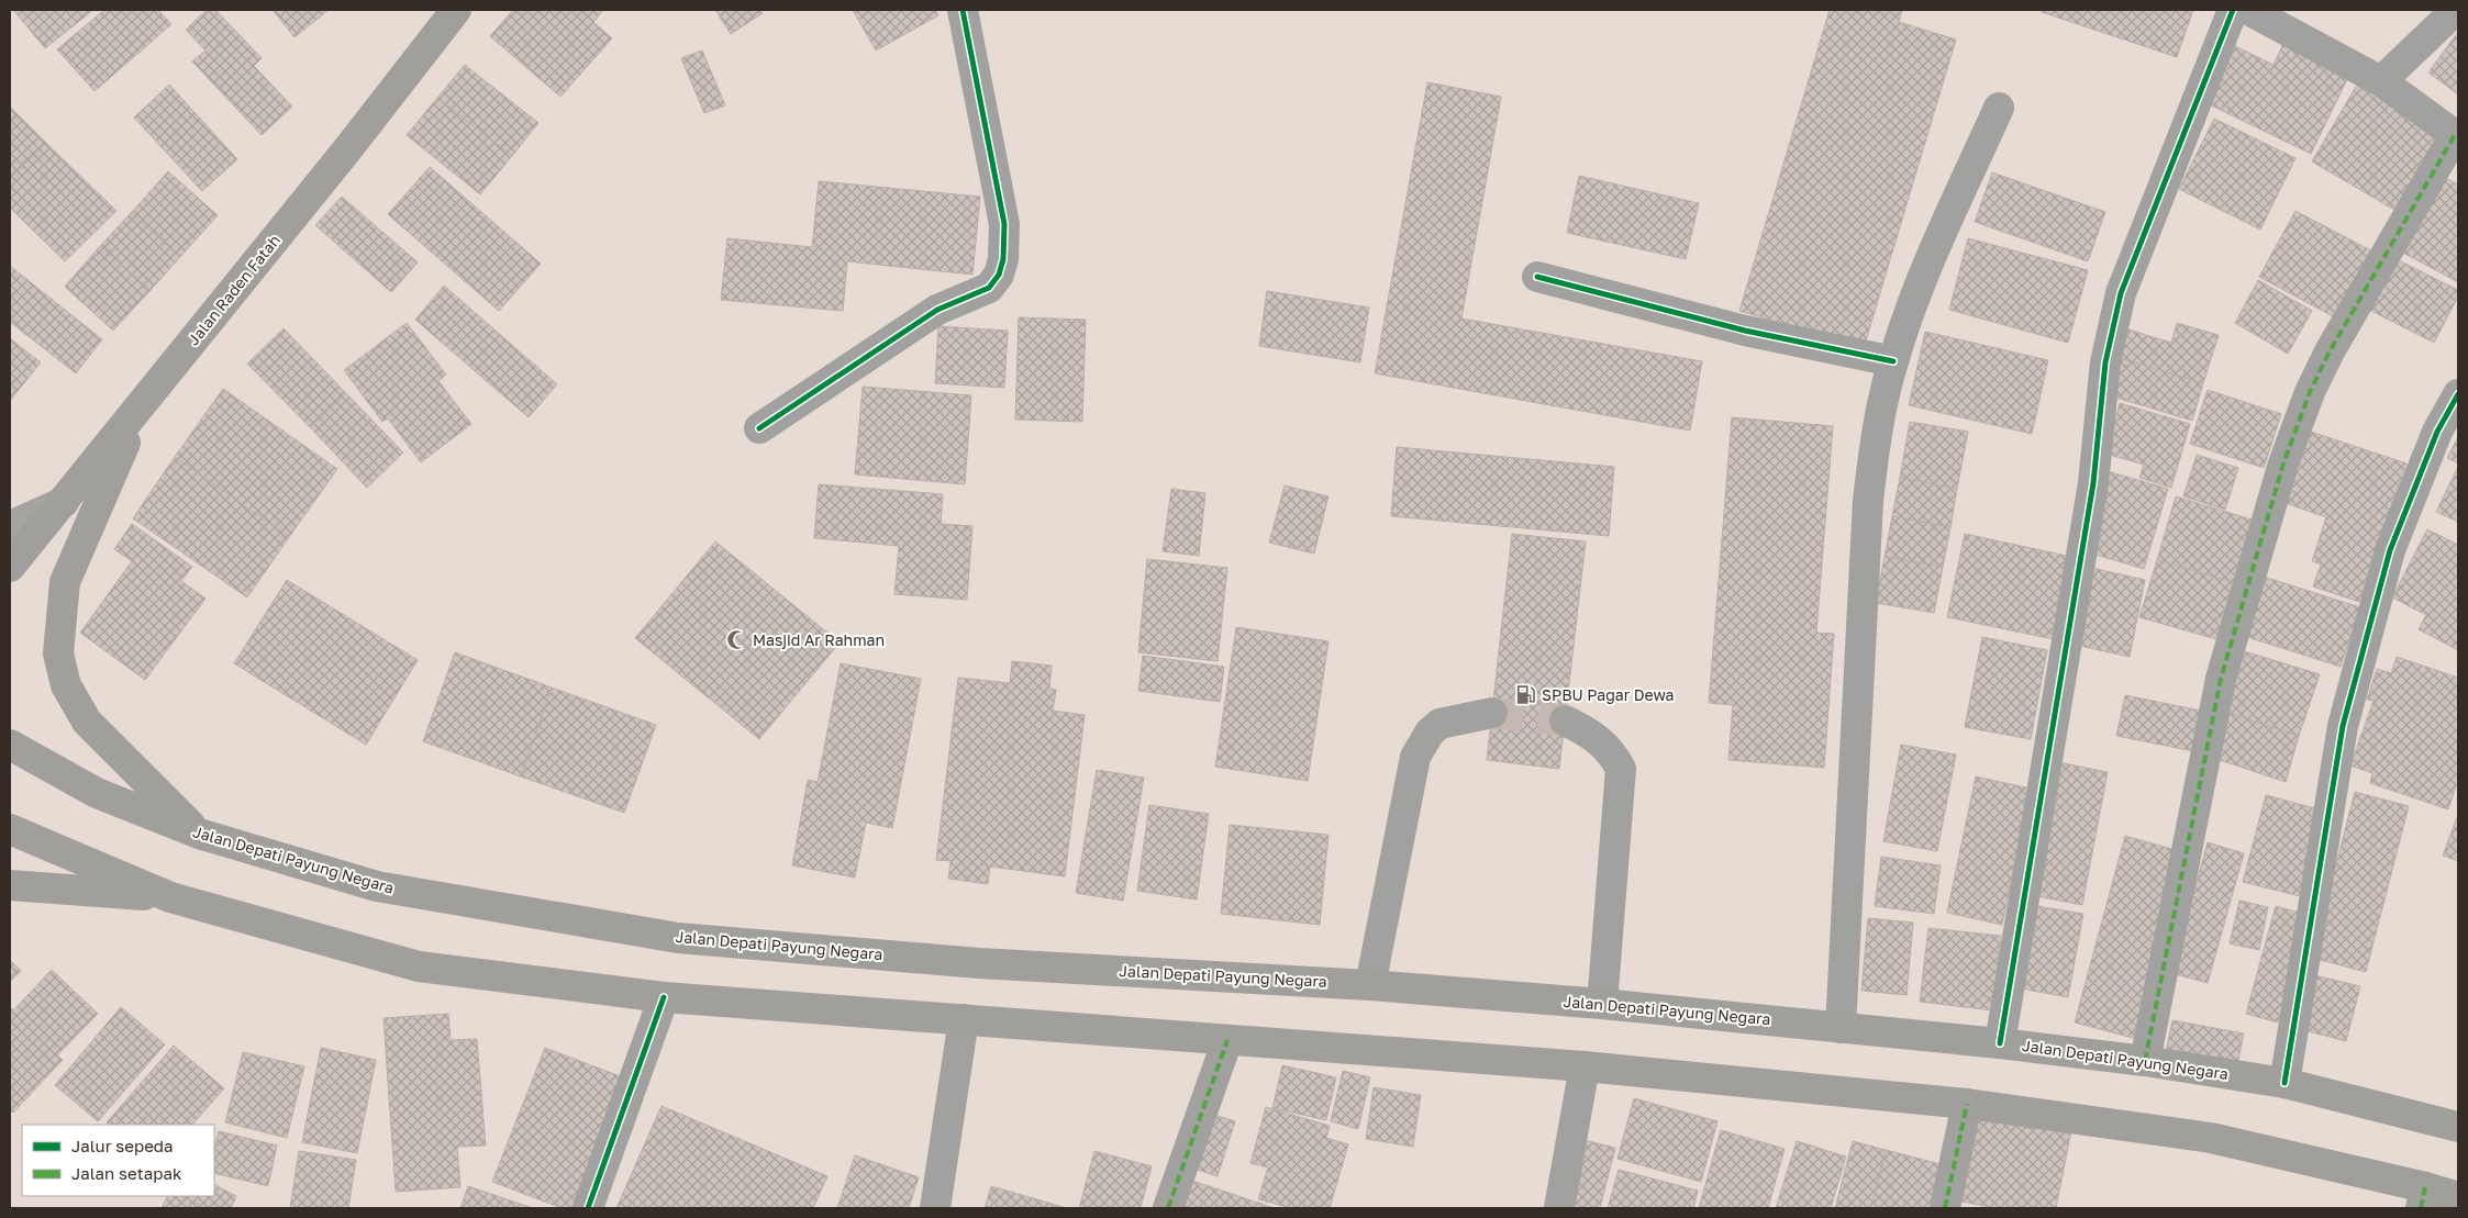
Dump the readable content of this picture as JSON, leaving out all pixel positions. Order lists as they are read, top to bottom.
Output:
{
  "streets": {
    "highway": ["Jalan Raden Fatah", "Jalan Depati Payung Negara"]
  },
  "places": {
    "mosque": ["Masjid Ar Rahman"],
    "fuel station": ["SPBU Pagar Dewa"]
  },
  "legend": ["Jalur sepeda", "Jalan setapak"]
}
